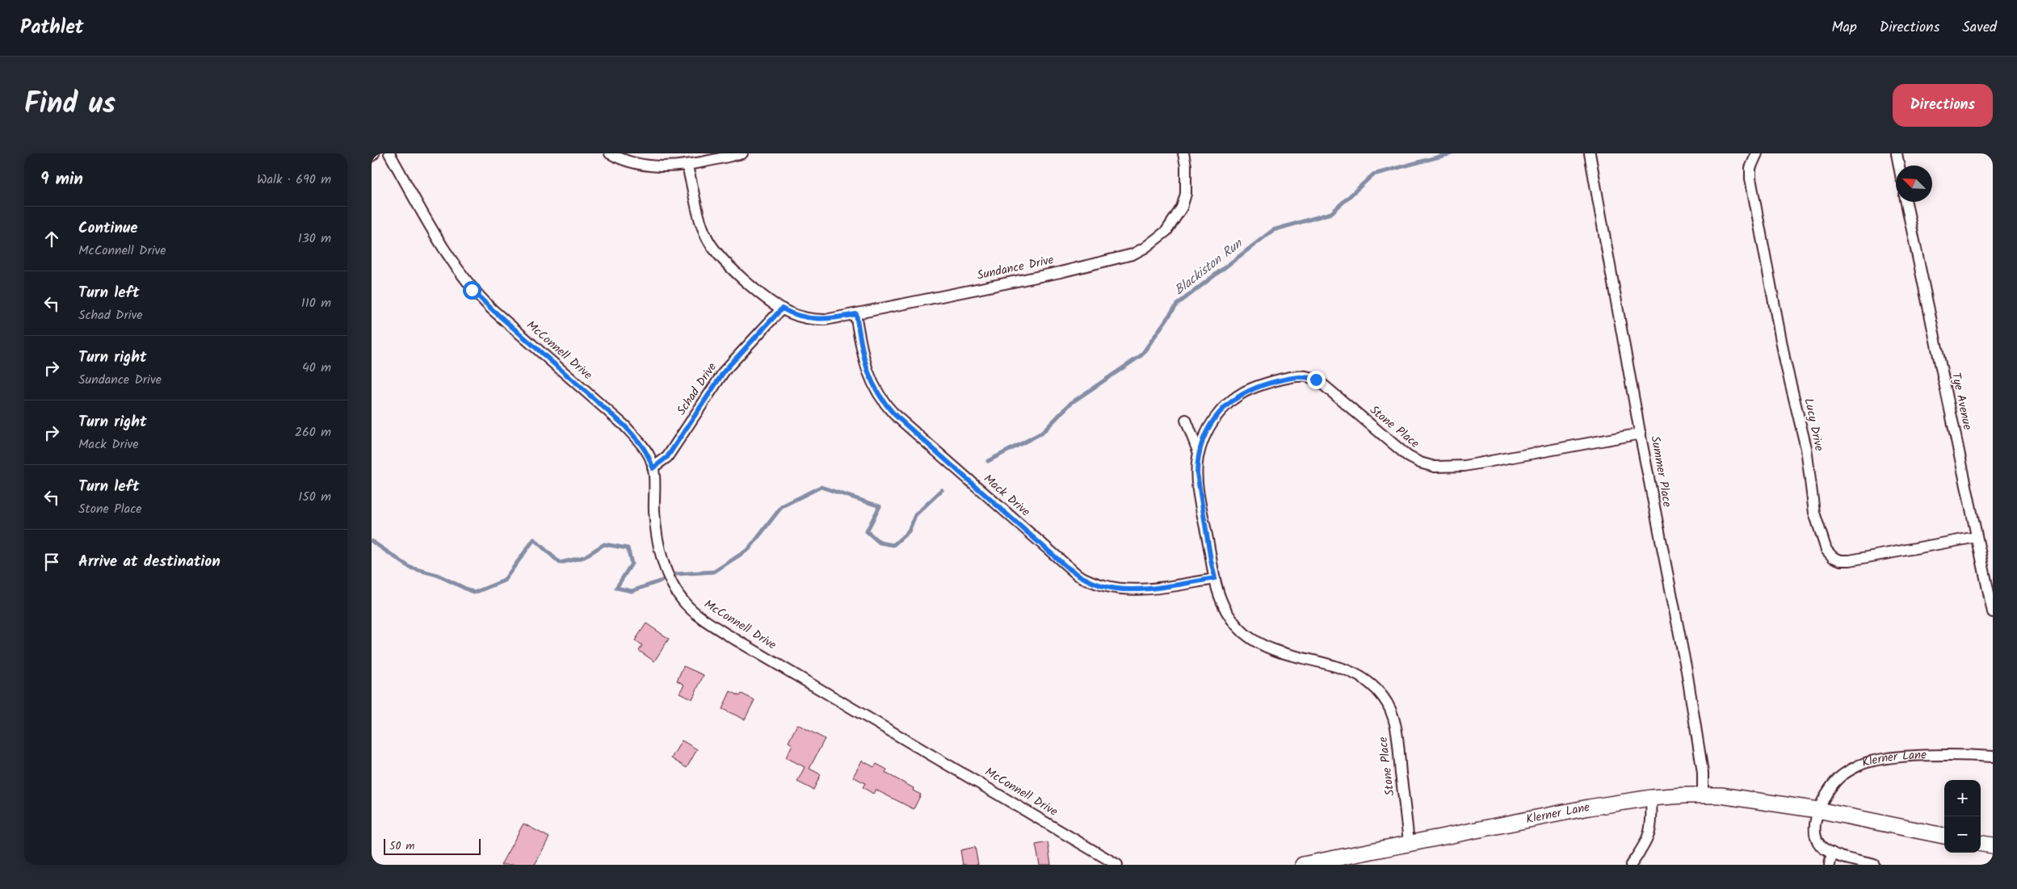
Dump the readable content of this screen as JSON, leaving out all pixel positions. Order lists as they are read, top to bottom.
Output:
{
  "streets": {
    "street": [
      "Sundance Drive",
      "McConnell Drive",
      "Schad Drive",
      "Tye Avenue",
      "Lucy Drive",
      "Stone Place",
      "Summer Place",
      "Mack Drive",
      "Klerner Lane"
    ]
  },
  "crossings": [
    ["Sundance Drive", "Schad Drive"],
    ["Sundance Drive", "Mack Drive"],
    ["McConnell Drive", "Schad Drive"],
    ["Tye Avenue", "Lucy Drive"],
    ["Stone Place", "Summer Place"],
    ["Stone Place", "Mack Drive"],
    ["Stone Place", "Klerner Lane"],
    ["Summer Place", "Klerner Lane"]
  ],
  "water": ["Blackiston Run"],
  "scale_bar": "50 m",
  "north": "top left",
  "page": {
    "header": "Pathlet",
    "nav": ["Map", "Directions", "Saved"],
    "title": "Find us",
    "buttons": "Directions",
    "heading": ["9 min", "Walk · 690 m"],
    "list": [
      ["Continue", "McConnell Drive", "130 m"],
      ["Turn left", "Schad Drive", "110 m"],
      ["Turn right", "Sundance Drive", "40 m"],
      ["Turn right", "Mack Drive", "260 m"],
      ["Turn left", "Stone Place", "150 m"],
      "Arrive at destination"
    ],
    "map_buttons": ["+", "−"],
    "scale": "50 m"
  }
}
